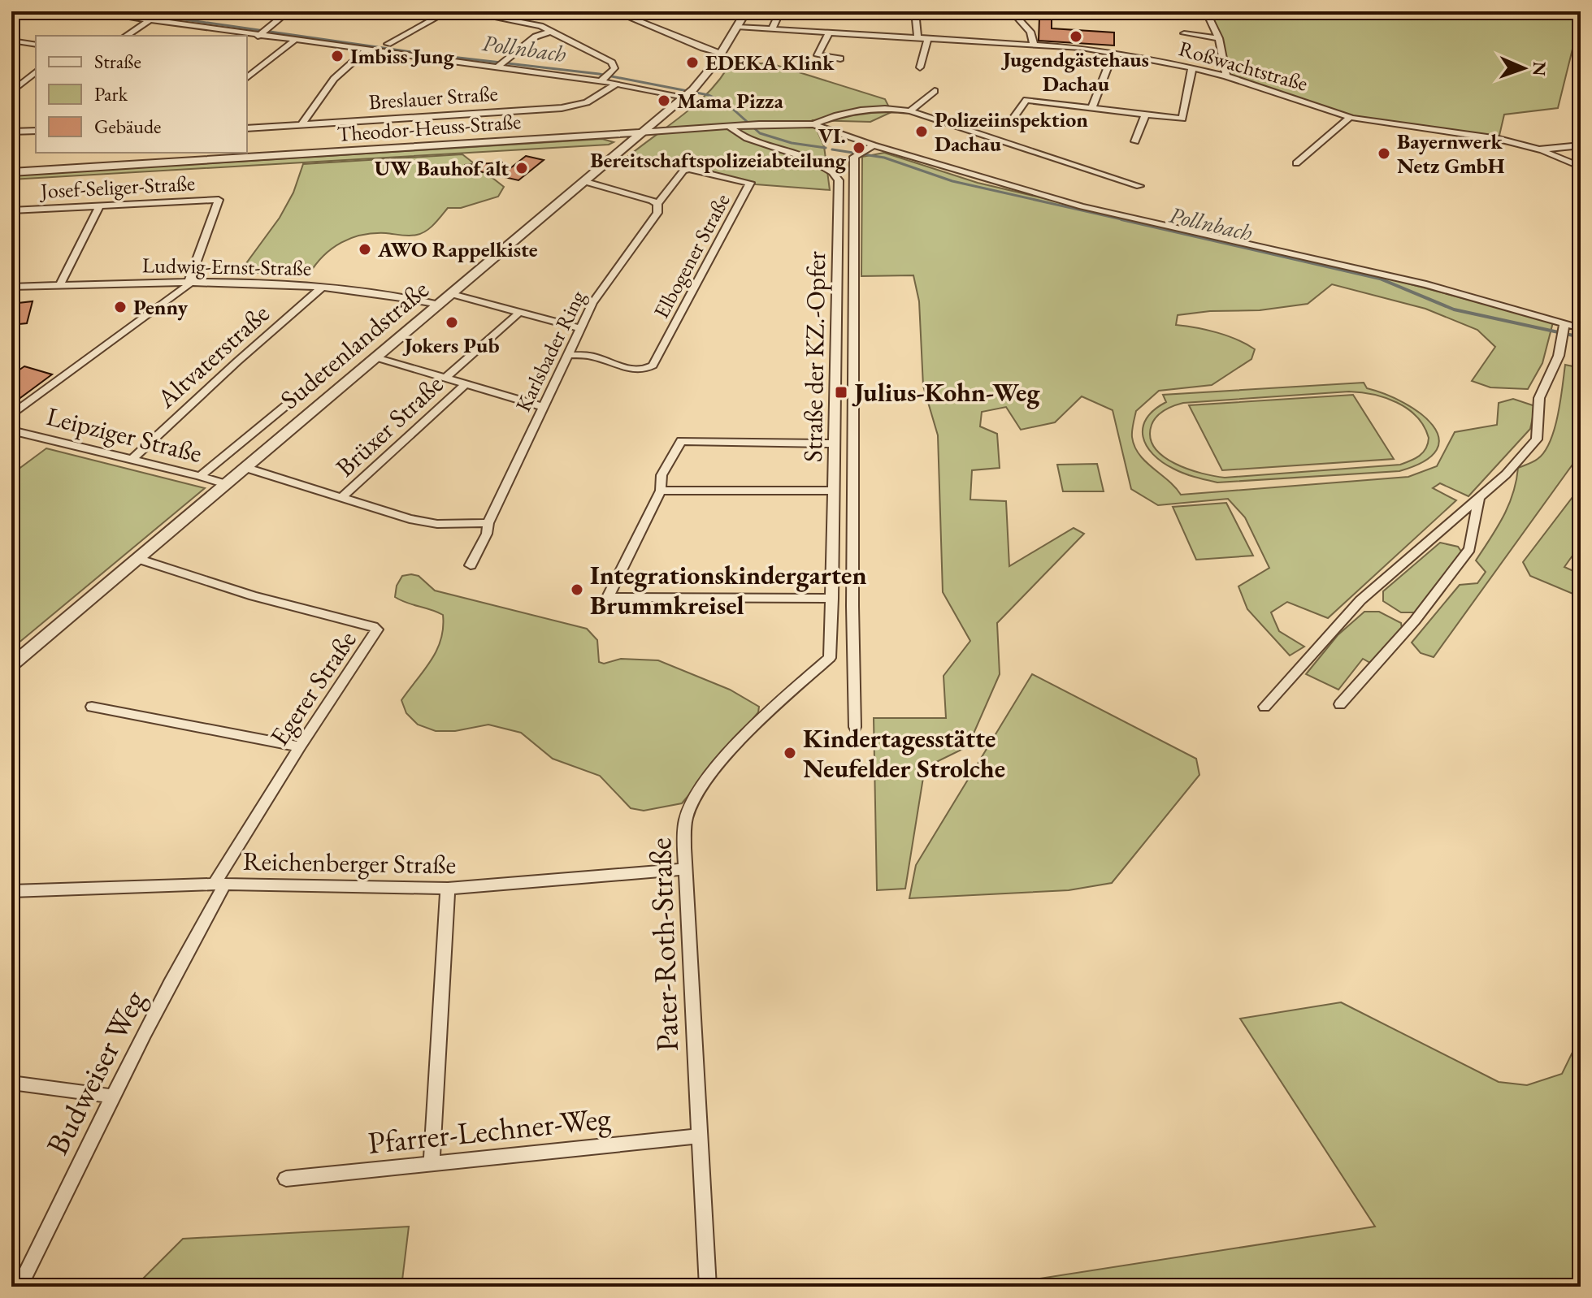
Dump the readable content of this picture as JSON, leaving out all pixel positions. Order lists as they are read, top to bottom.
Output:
{
  "streets": {
    "street": [
      "Roßwachtstraße",
      "Breslauer Straße",
      "Theodor-Heuss-Straße",
      "Josef-Seliger-Straße",
      "Elbogener Straße",
      "Ludwig-Ernst-Straße",
      "Sudetenlandstraße",
      "Karlsbader Ring",
      "Altvaterstraße",
      "Straße der KZ.-Opfer",
      "Brüxer Straße",
      "Leipziger Straße",
      "Egerer Straße",
      "Reichenberger Straße",
      "Pater-Roth-Straße",
      "Budweiser Weg",
      "Pfarrer-Lechner-Weg"
    ]
  },
  "crossings": [
    ["Roßwachtstraße", "Sudetenlandstraße"],
    ["Theodor-Heuss-Straße", "Sudetenlandstraße"],
    ["Theodor-Heuss-Straße", "Straße der KZ.-Opfer"],
    ["Josef-Seliger-Straße", "Ludwig-Ernst-Straße"],
    ["Elbogener Straße", "Karlsbader Ring"],
    ["Ludwig-Ernst-Straße", "Sudetenlandstraße"],
    ["Ludwig-Ernst-Straße", "Altvaterstraße"],
    ["Sudetenlandstraße", "Leipziger Straße"],
    ["Sudetenlandstraße", "Egerer Straße"],
    ["Altvaterstraße", "Leipziger Straße"],
    ["Straße der KZ.-Opfer", "Pater-Roth-Straße"],
    ["Egerer Straße", "Reichenberger Straße"],
    ["Egerer Straße", "Budweiser Weg"],
    ["Reichenberger Straße", "Pater-Roth-Straße"],
    ["Reichenberger Straße", "Budweiser Weg"],
    ["Pater-Roth-Straße", "Pfarrer-Lechner-Weg"]
  ],
  "water": ["Pollnbach"],
  "places": {
    "other": [
      "Jugendgästehaus Dachau",
      "Imbiss Jung",
      "EDEKA Klink",
      "Mama Pizza",
      "Polizeiinspektion Dachau",
      "VI. Bereitschaftspolizeiabteilung",
      "Bayernwerk Netz GmbH",
      "UW Bauhof alt",
      "AWO Rappelkiste",
      "Penny",
      "Jokers Pub",
      "Integrationskindergarten Brummkreisel",
      "Kindertagesstätte Neufelder Strolche"
    ],
    "transit": ["Julius-Kohn-Weg"]
  },
  "legend": ["Straße", "Park", "Gebäude"],
  "north": "right"
}
